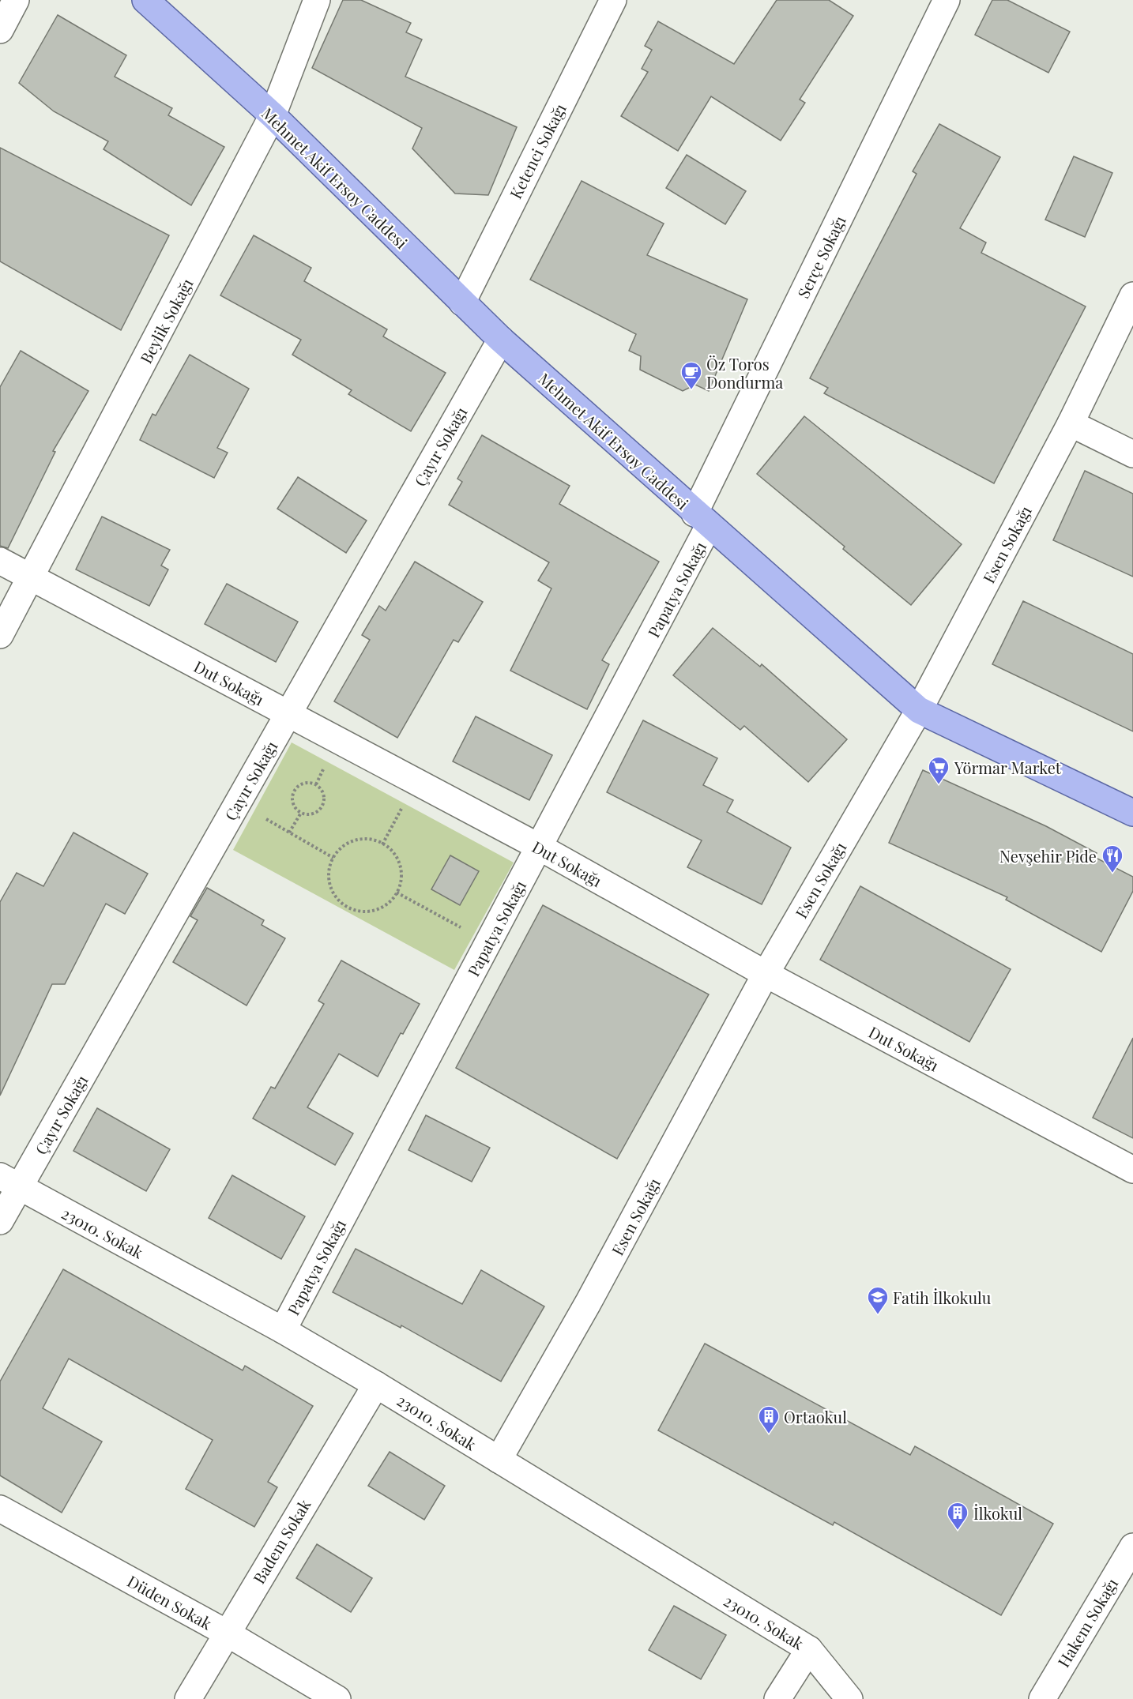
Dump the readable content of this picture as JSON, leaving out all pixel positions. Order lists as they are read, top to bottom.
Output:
{
  "streets": {
    "main road": ["Mehmet Akif Ersoy Caddesi"],
    "street": [
      "Ketenci Sokağı",
      "Serçe Sokağı",
      "Beylik Sokağı",
      "Çayır Sokağı",
      "Esen Sokağı",
      "Papatya Sokağı",
      "Dut Sokağı",
      "23010. Sokak",
      "Badem Sokak",
      "Düden Sokak",
      "Hakem Sokağı"
    ]
  },
  "crossings": [
    ["Ketenci Sokağı", "Mehmet Akif Ersoy Caddesi"],
    ["Mehmet Akif Ersoy Caddesi", "Serçe Sokağı"],
    ["Mehmet Akif Ersoy Caddesi", "Beylik Sokağı"],
    ["Mehmet Akif Ersoy Caddesi", "Çayır Sokağı"],
    ["Mehmet Akif Ersoy Caddesi", "Esen Sokağı"],
    ["Mehmet Akif Ersoy Caddesi", "Papatya Sokağı"],
    ["Serçe Sokağı", "Papatya Sokağı"],
    ["Beylik Sokağı", "Dut Sokağı"],
    ["Çayır Sokağı", "Dut Sokağı"],
    ["Çayır Sokağı", "23010. Sokak"],
    ["Esen Sokağı", "Dut Sokağı"],
    ["Esen Sokağı", "23010. Sokak"],
    ["Papatya Sokağı", "Dut Sokağı"],
    ["Papatya Sokağı", "23010. Sokak"],
    ["23010. Sokak", "Badem Sokak"],
    ["Badem Sokak", "Düden Sokak"]
  ],
  "places": {
    "cafe": ["Öz Toros Dondurma"],
    "supermarket": ["Yörmar Market"],
    "restaurant": ["Nevşehir Pide"],
    "school or university": ["Fatih İlkokulu"],
    "building": ["Ortaokul", "İlkokul"]
  }
}
